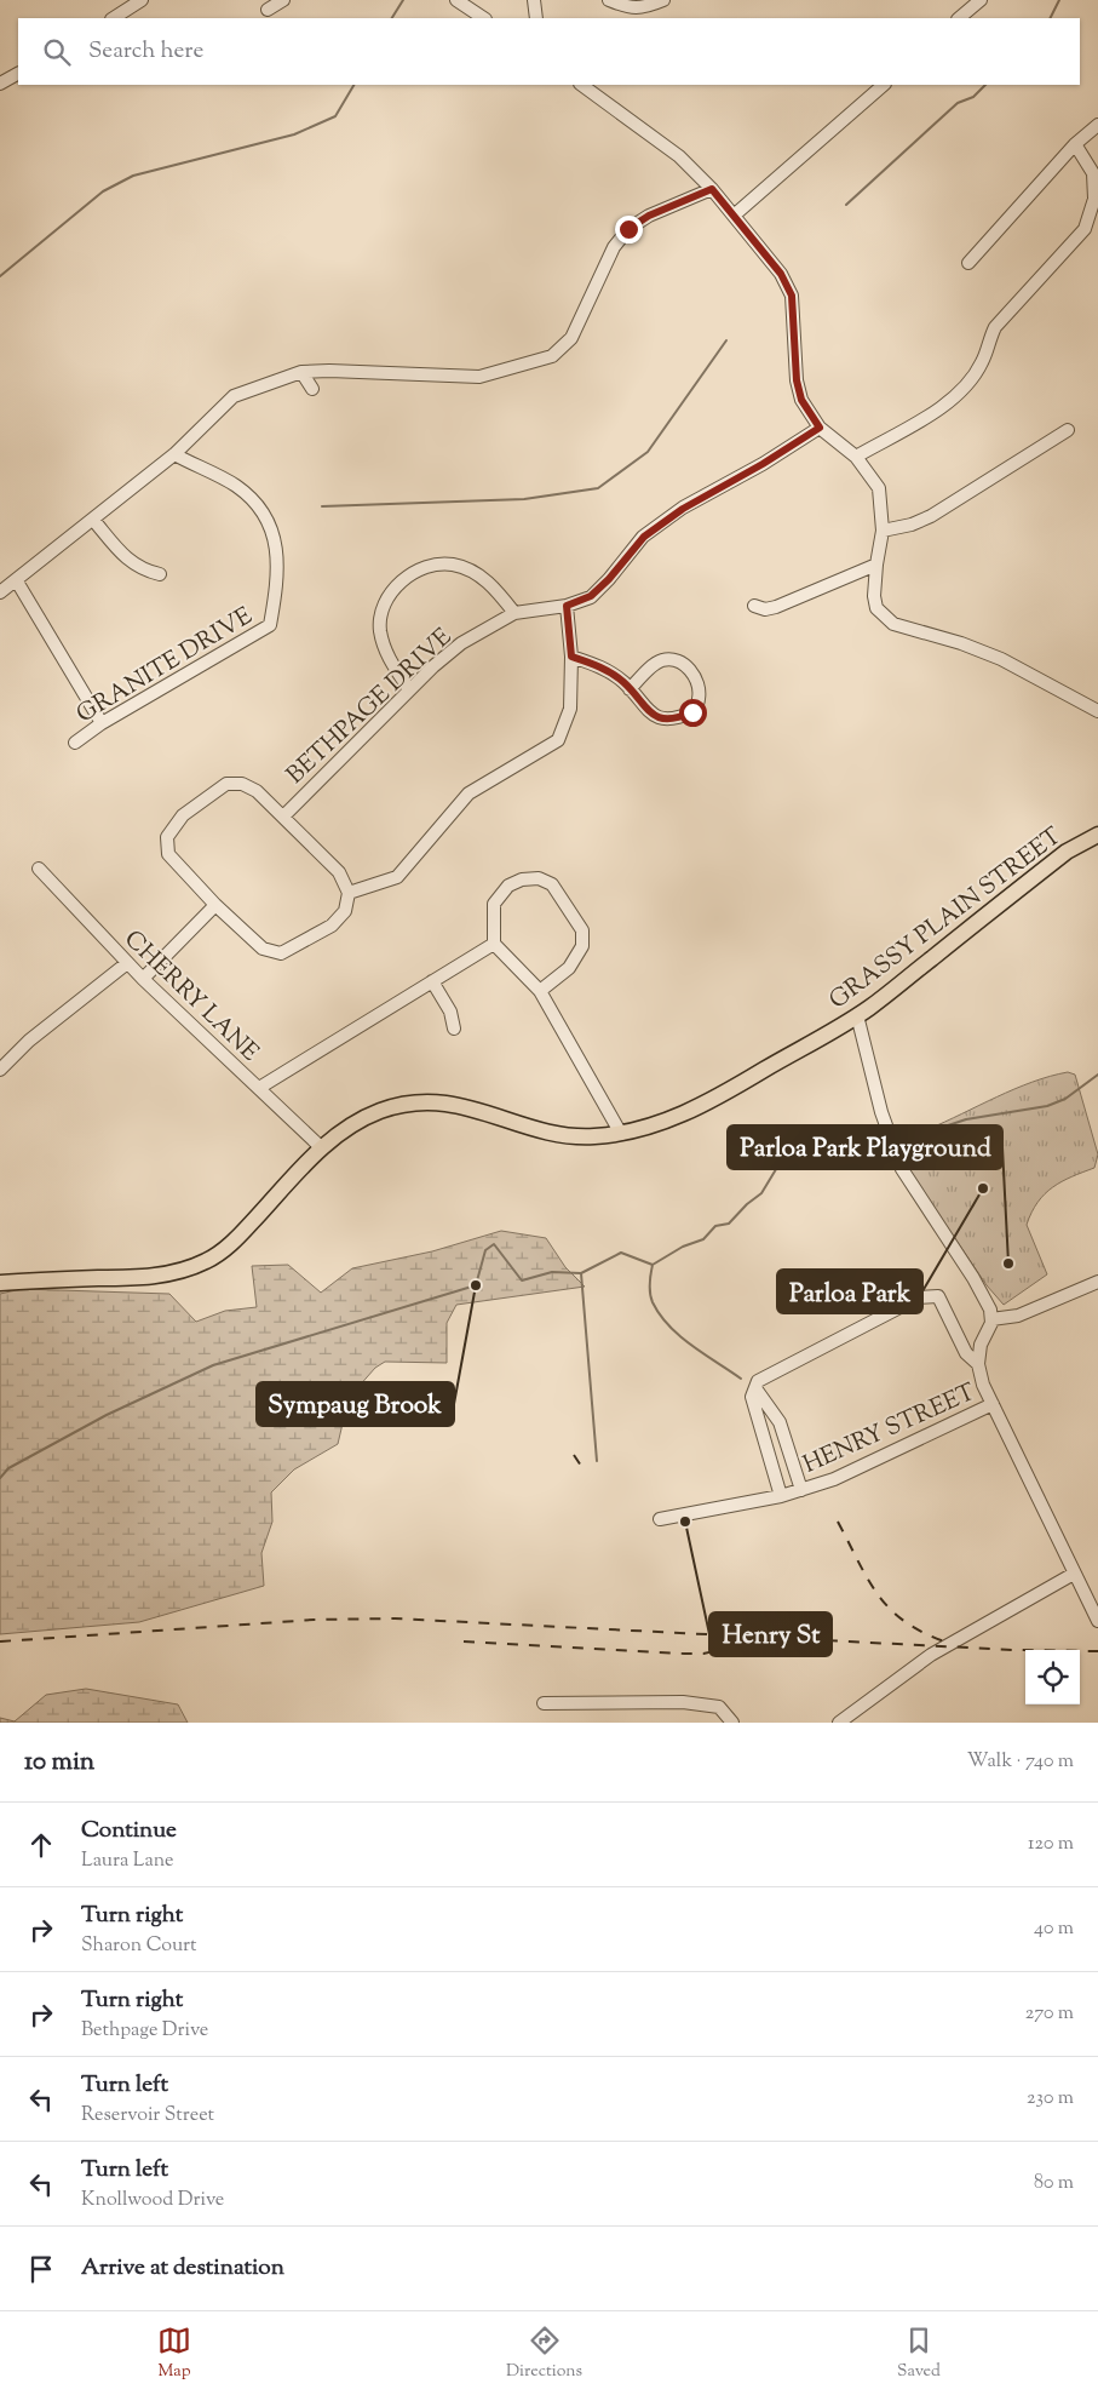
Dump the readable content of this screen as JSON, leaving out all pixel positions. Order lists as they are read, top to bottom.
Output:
{
  "streets": {
    "main road": ["GRASSY PLAIN STREET"],
    "street": [
      "GRANITE DRIVE",
      "BETHPAGE DRIVE",
      "CHERRY LANE",
      "HENRY STREET"
    ]
  },
  "crossings": [
    ["GRASSY PLAIN STREET", "CHERRY LANE"]
  ],
  "places": [
    "Parloa Park",
    "Parloa Park Playground",
    "Sympaug Brook",
    "Henry St"
  ],
  "page": {
    "search": "Search here",
    "heading": ["10 min", "Walk · 740 m"],
    "list": [
      ["Continue", "Laura Lane", "120 m"],
      ["Turn right", "Sharon Court", "40 m"],
      ["Turn right", "Bethpage Drive", "270 m"],
      ["Turn left", "Reservoir Street", "230 m"],
      ["Turn left", "Knollwood Drive", "80 m"],
      "Arrive at destination"
    ],
    "nav": ["Map", "Directions", "Saved"]
  }
}
